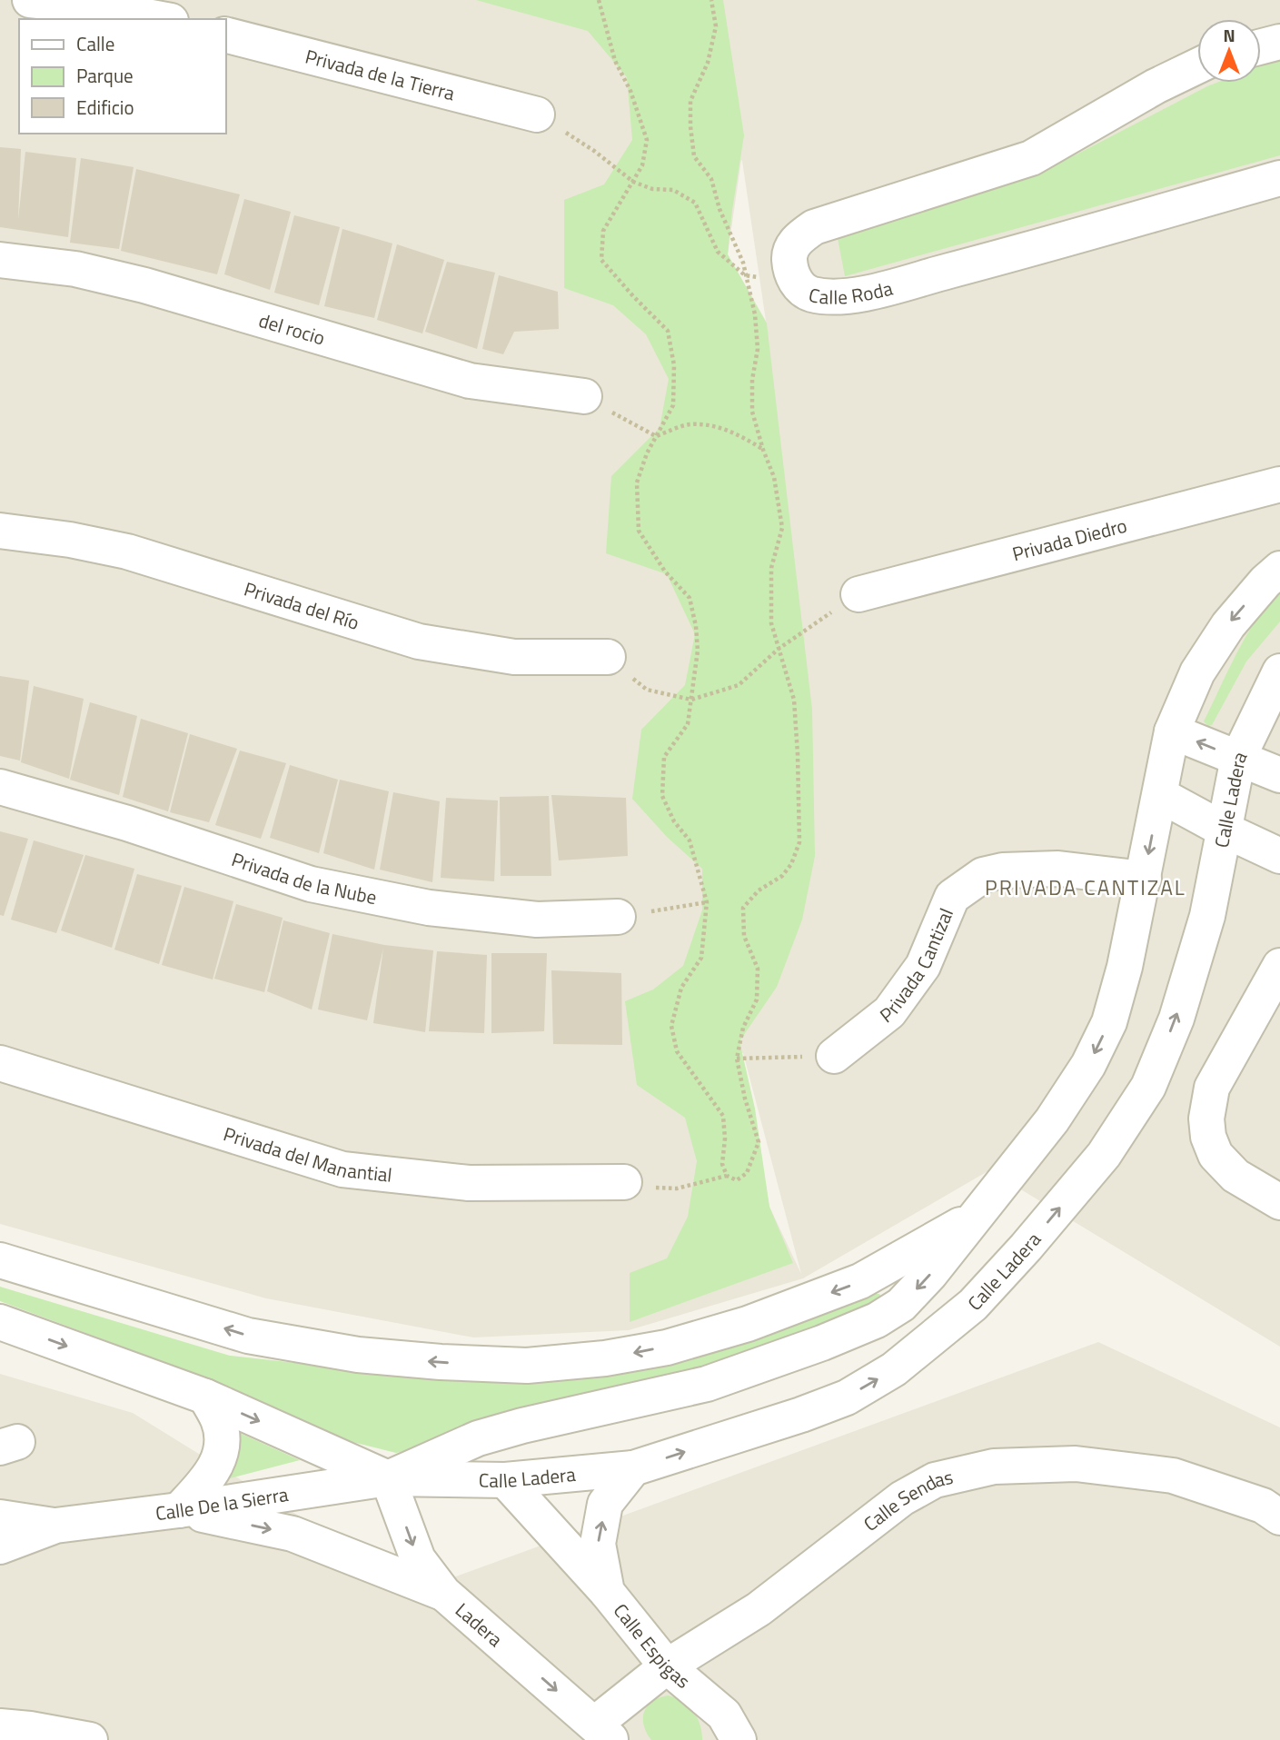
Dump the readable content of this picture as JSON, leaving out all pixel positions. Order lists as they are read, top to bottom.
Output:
{
  "streets": {
    "street": [
      "Privada de la Tierra",
      "Calle Roda",
      "del rocio",
      "Privada Diedro",
      "Privada del Río",
      "Calle Ladera",
      "Privada de la Nube",
      "Privada Cantizal",
      "Privada del Manantial",
      "Calle Sendas",
      "Calle De la Sierra",
      "Ladera",
      "Calle Espigas"
    ]
  },
  "crossings": [
    ["Calle Ladera", "Privada Cantizal"],
    ["Calle Ladera", "Calle De la Sierra"],
    ["Calle Ladera", "Ladera"],
    ["Calle Ladera", "Calle Espigas"],
    ["Calle Sendas", "Ladera"],
    ["Calle Sendas", "Calle Espigas"],
    ["Calle De la Sierra", "Ladera"]
  ],
  "one_way": ["Calle Espigas"],
  "districts": ["PRIVADA CANTIZAL"],
  "legend": ["Calle", "Parque", "Edificio"],
  "north": "top"
}
